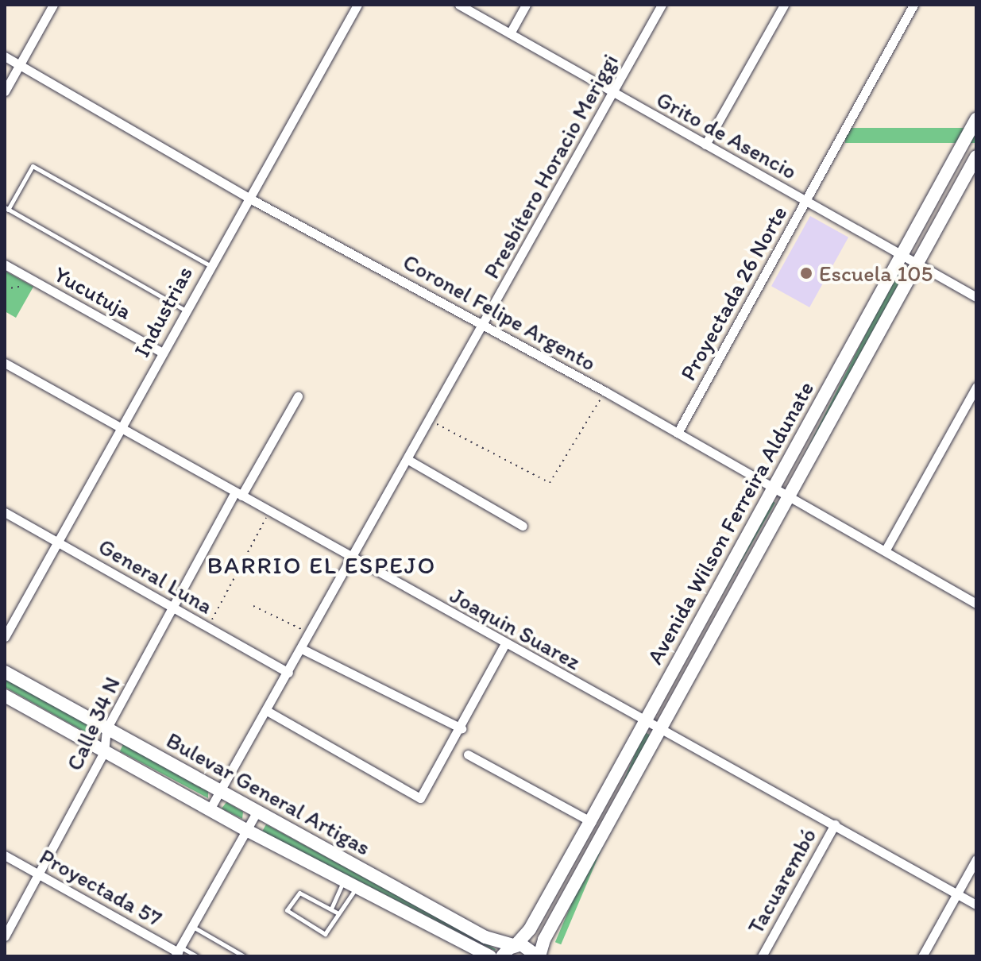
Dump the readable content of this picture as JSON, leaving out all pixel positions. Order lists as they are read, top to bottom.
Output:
{
  "streets": {
    "street": [
      "Grito de Asencio",
      "Presbítero Horacio Meriggi",
      "Yucutuja",
      "Proyectada 26 Norte",
      "Industrias",
      "Coronel Felipe Argento",
      "Avenida Wilson Ferreira Aldunate",
      "General Luna",
      "Joaquin Suarez",
      "Calle 34 N",
      "Bulevar General Artigas",
      "Tacuarembó",
      "Proyectada 57"
    ]
  },
  "crossings": [
    ["Grito de Asencio", "Presbítero Horacio Meriggi"],
    ["Grito de Asencio", "Proyectada 26 Norte"],
    ["Grito de Asencio", "Avenida Wilson Ferreira Aldunate"],
    ["Presbítero Horacio Meriggi", "Coronel Felipe Argento"],
    ["Presbítero Horacio Meriggi", "General Luna"],
    ["Presbítero Horacio Meriggi", "Joaquin Suarez"],
    ["Presbítero Horacio Meriggi", "Bulevar General Artigas"],
    ["Yucutuja", "Industrias"],
    ["Proyectada 26 Norte", "Coronel Felipe Argento"],
    ["Industrias", "Coronel Felipe Argento"],
    ["Industrias", "General Luna"],
    ["Industrias", "Joaquin Suarez"],
    ["Coronel Felipe Argento", "Avenida Wilson Ferreira Aldunate"],
    ["Avenida Wilson Ferreira Aldunate", "Joaquin Suarez"],
    ["Avenida Wilson Ferreira Aldunate", "Bulevar General Artigas"],
    ["General Luna", "Calle 34 N"],
    ["Joaquin Suarez", "Calle 34 N"],
    ["Joaquin Suarez", "Tacuarembó"],
    ["Calle 34 N", "Bulevar General Artigas"],
    ["Calle 34 N", "Proyectada 57"]
  ],
  "districts": ["BARRIO EL ESPEJO"],
  "places": ["Escuela 105"]
}
